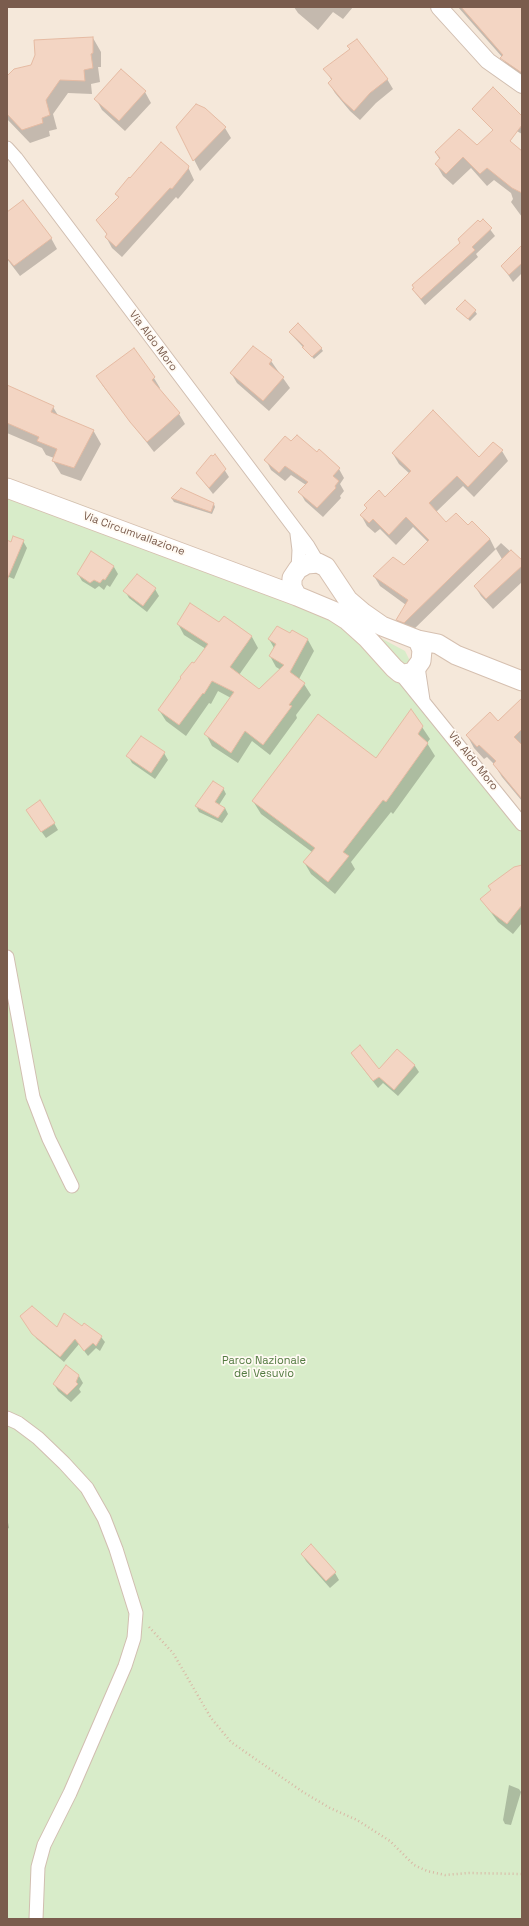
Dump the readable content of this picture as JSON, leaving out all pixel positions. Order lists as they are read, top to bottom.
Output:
{
  "streets": {
    "main road": ["Via Circumvallazione"],
    "street": ["Via Aldo Moro"]
  },
  "crossings": [
    ["Via Aldo Moro", "Via Circumvallazione"]
  ],
  "parks": ["Parco Nazionale del Vesuvio"]
}
